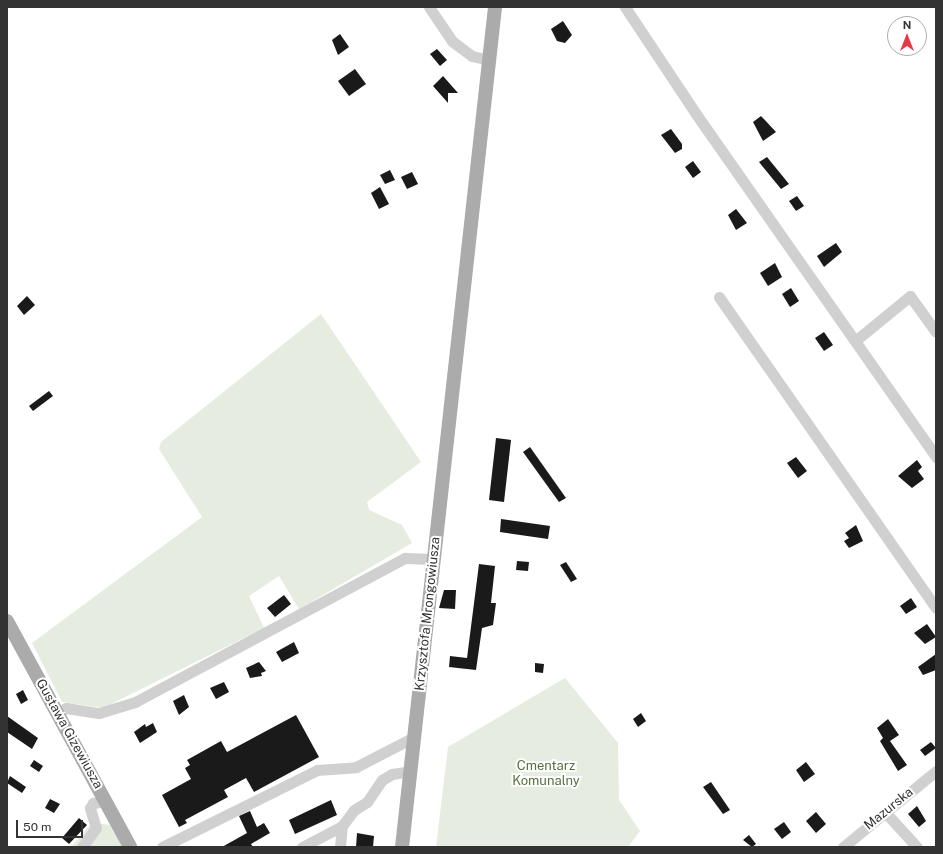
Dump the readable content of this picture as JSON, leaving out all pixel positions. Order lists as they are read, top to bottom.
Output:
{
  "streets": {
    "main road": ["Krzysztofa Mrongowiusza", "Gustawa Gizewiusza"],
    "street": ["Mazurska"]
  },
  "parks": ["Cmentarz Komunalny"],
  "scale_bar": "50 m",
  "north": "top"
}
